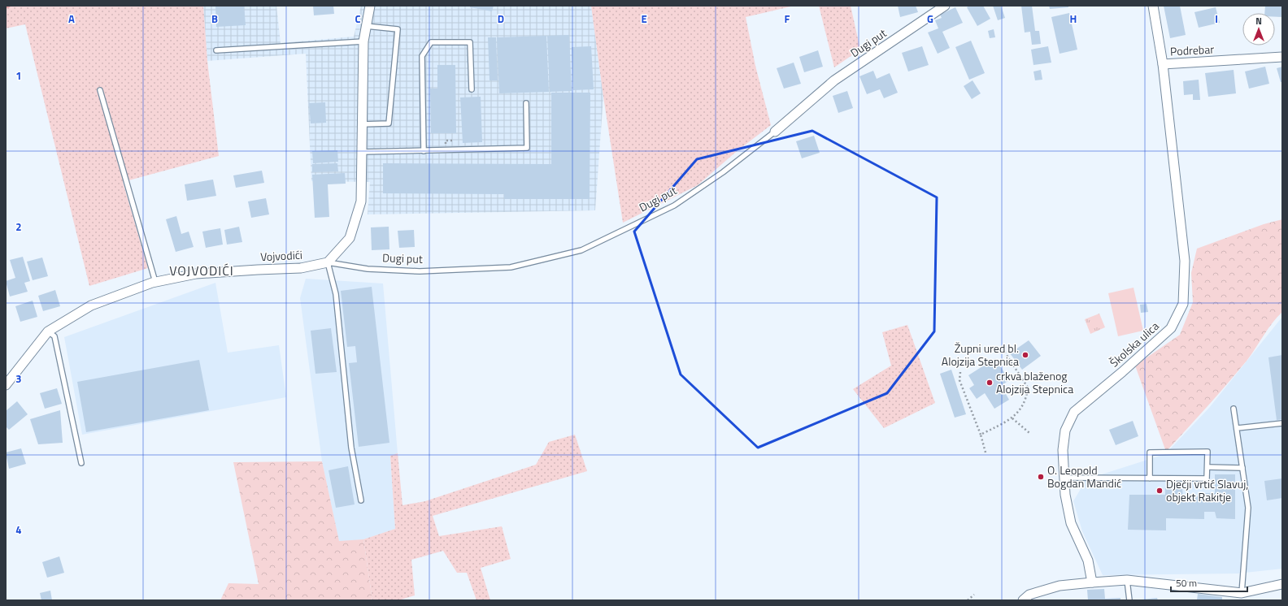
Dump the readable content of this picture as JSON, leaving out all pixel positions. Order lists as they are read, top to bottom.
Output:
{
  "streets": {
    "street": [
      "Dugi put",
      "Podrebar",
      "Vojvodići",
      "Školska ulica"
    ]
  },
  "crossings": [
    ["Dugi put", "Vojvodići"],
    ["Podrebar", "Školska ulica"]
  ],
  "districts": ["VOJVODIĆI"],
  "places": [
    "Župni ured bl. Alojzija Stepnica",
    "crkva blaženog Alojzija Stepnica",
    "O. Leopold Bogdan Mandić",
    "Dječji vrtić Slavuj, objekt Rakitje"
  ],
  "scale_bar": "50 m",
  "north": "top",
  "grid": {
    "columns": [
      "A",
      "B",
      "C",
      "D",
      "E",
      "F",
      "G",
      "H",
      "I"
    ],
    "rows": [
      "1",
      "2",
      "3",
      "4"
    ]
  }
}
